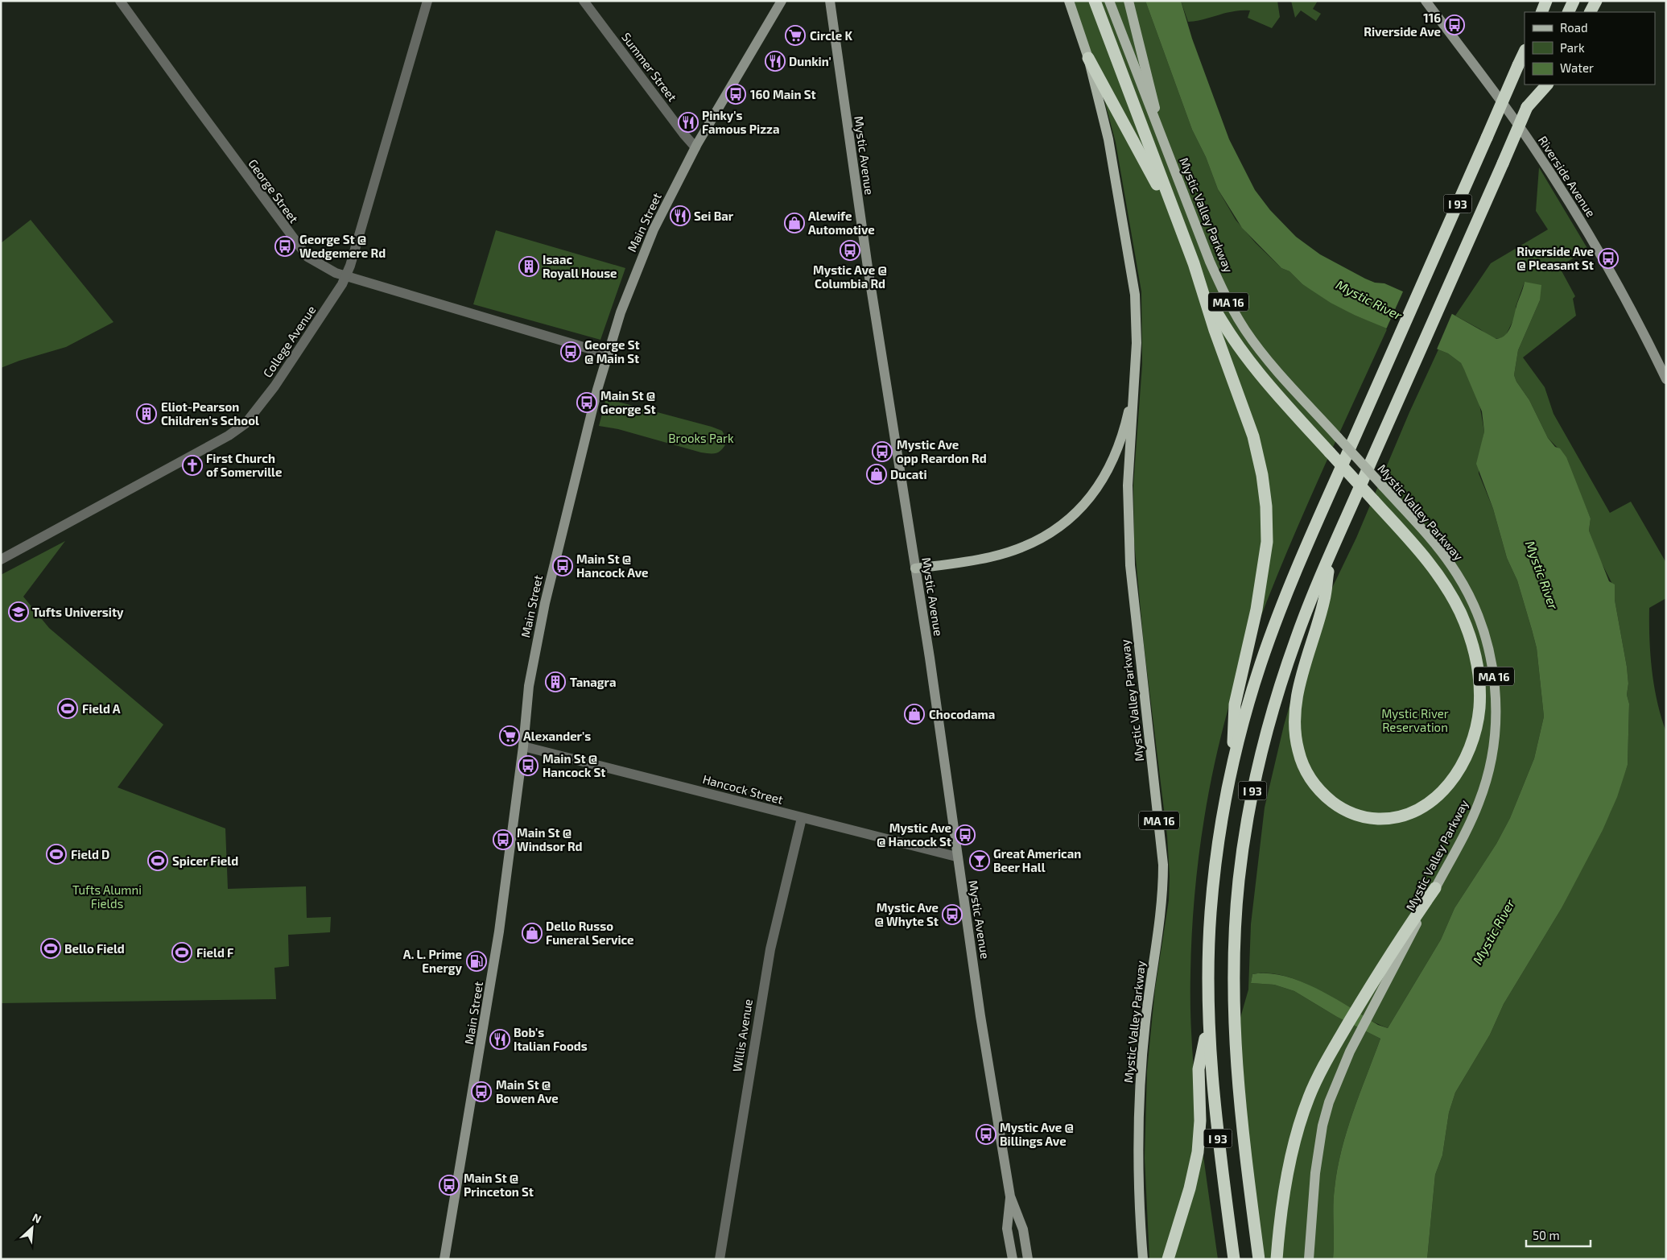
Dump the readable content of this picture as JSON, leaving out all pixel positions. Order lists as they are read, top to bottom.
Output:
{
  "streets": {
    "highway": ["I 93"],
    "main road": [
      "Mystic Avenue",
      "Riverside Avenue",
      "Mystic Valley Parkway",
      "Main Street",
      "MA 16"
    ],
    "street": [
      "Summer Street",
      "George Street",
      "College Avenue",
      "Hancock Street",
      "Willis Avenue"
    ]
  },
  "crossings": [
    ["Summer Street", "Main Street"],
    ["Mystic Avenue", "Hancock Street"],
    ["George Street", "Main Street"],
    ["George Street", "College Avenue"],
    ["Main Street", "Hancock Street"],
    ["Hancock Street", "Willis Avenue"]
  ],
  "water": ["Mystic River"],
  "parks": ["Brooks Park", "Mystic River Reservation", "Tufts Alumni Fields"],
  "places": {
    "bus stop": [
      "116 Riverside Ave",
      "160 Main St",
      "George St @ Wedgemere Rd",
      "Mystic Ave @ Columbia Rd",
      "Riverside Ave @ Pleasant St",
      "George St @ Main St",
      "Main St @ George St",
      "Mystic Ave opp Reardon Rd",
      "Main St @ Hancock Ave",
      "Main St @ Hancock St",
      "Mystic Ave @ Hancock St",
      "Main St @ Windsor Rd",
      "Mystic Ave @ Whyte St",
      "Main St @ Bowen Ave",
      "Mystic Ave @ Billings Ave",
      "Main St @ Princeton St"
    ],
    "supermarket": ["Circle K", "Alexander's"],
    "restaurant": [
      "Dunkin'",
      "Pinky's Famous Pizza",
      "Sei Bar",
      "Bob's Italian Foods"
    ],
    "shop": [
      "Alewife Automotive",
      "Ducati",
      "Chocodama",
      "Dello Russo Funeral Service"
    ],
    "building": ["Isaac Royall House", "Eliot-Pearson Children's School", "Tanagra"],
    "church": ["First Church of Somerville"],
    "school or university": ["Tufts University"],
    "sports": [
      "Field A",
      "Field D",
      "Spicer Field",
      "Bello Field",
      "Field F"
    ],
    "bar": ["Great American Beer Hall"],
    "fuel station": ["A. L. Prime Energy"]
  },
  "legend": ["Road", "Park", "Water"],
  "scale_bar": "50 m",
  "north": "top right"
}
